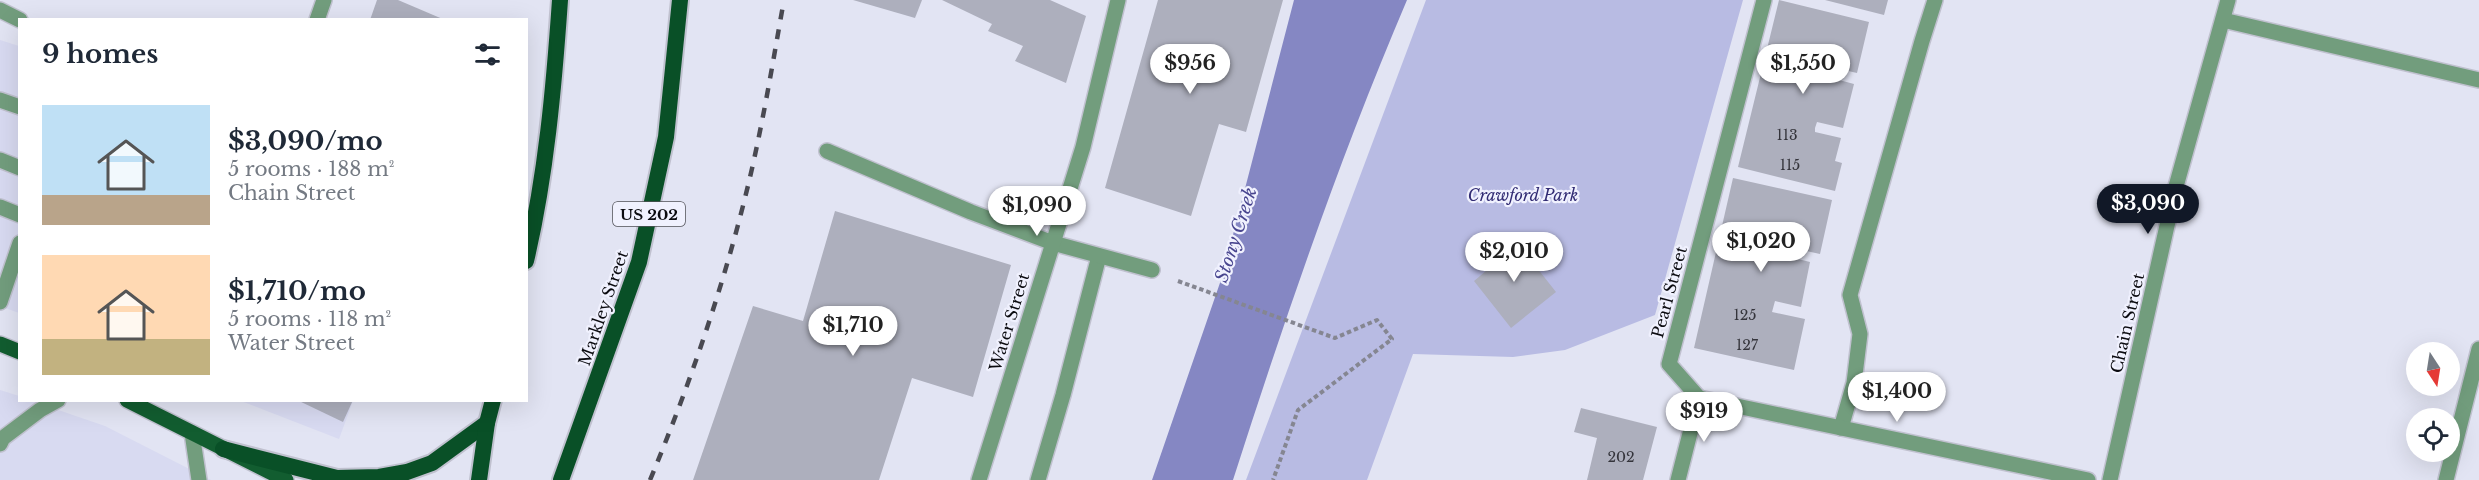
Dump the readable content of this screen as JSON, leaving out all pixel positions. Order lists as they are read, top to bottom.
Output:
{
  "streets": {
    "highway": ["US 202", "Markley Street"],
    "street": ["Pearl Street", "Water Street", "Chain Street"]
  },
  "water": ["Stony Creek"],
  "parks": ["Crawford Park"],
  "house_numbers": [
    "113",
    "115",
    "125",
    "127",
    "202"
  ],
  "north": "bottom",
  "page": {
    "heading": "9 homes",
    "price": [
      "$956",
      "$1,550",
      "$3,090",
      "$1,090",
      "$1,020",
      "$2,010",
      "$1,710",
      "$1,400",
      "$919"
    ],
    "list": [
      {
        "name": "$3,090/mo",
        "note": "5 rooms · 188 m² · Chain Street"
      },
      {
        "name": "$1,710/mo",
        "note": "5 rooms · 118 m² · Water Street"
      }
    ]
  }
}
